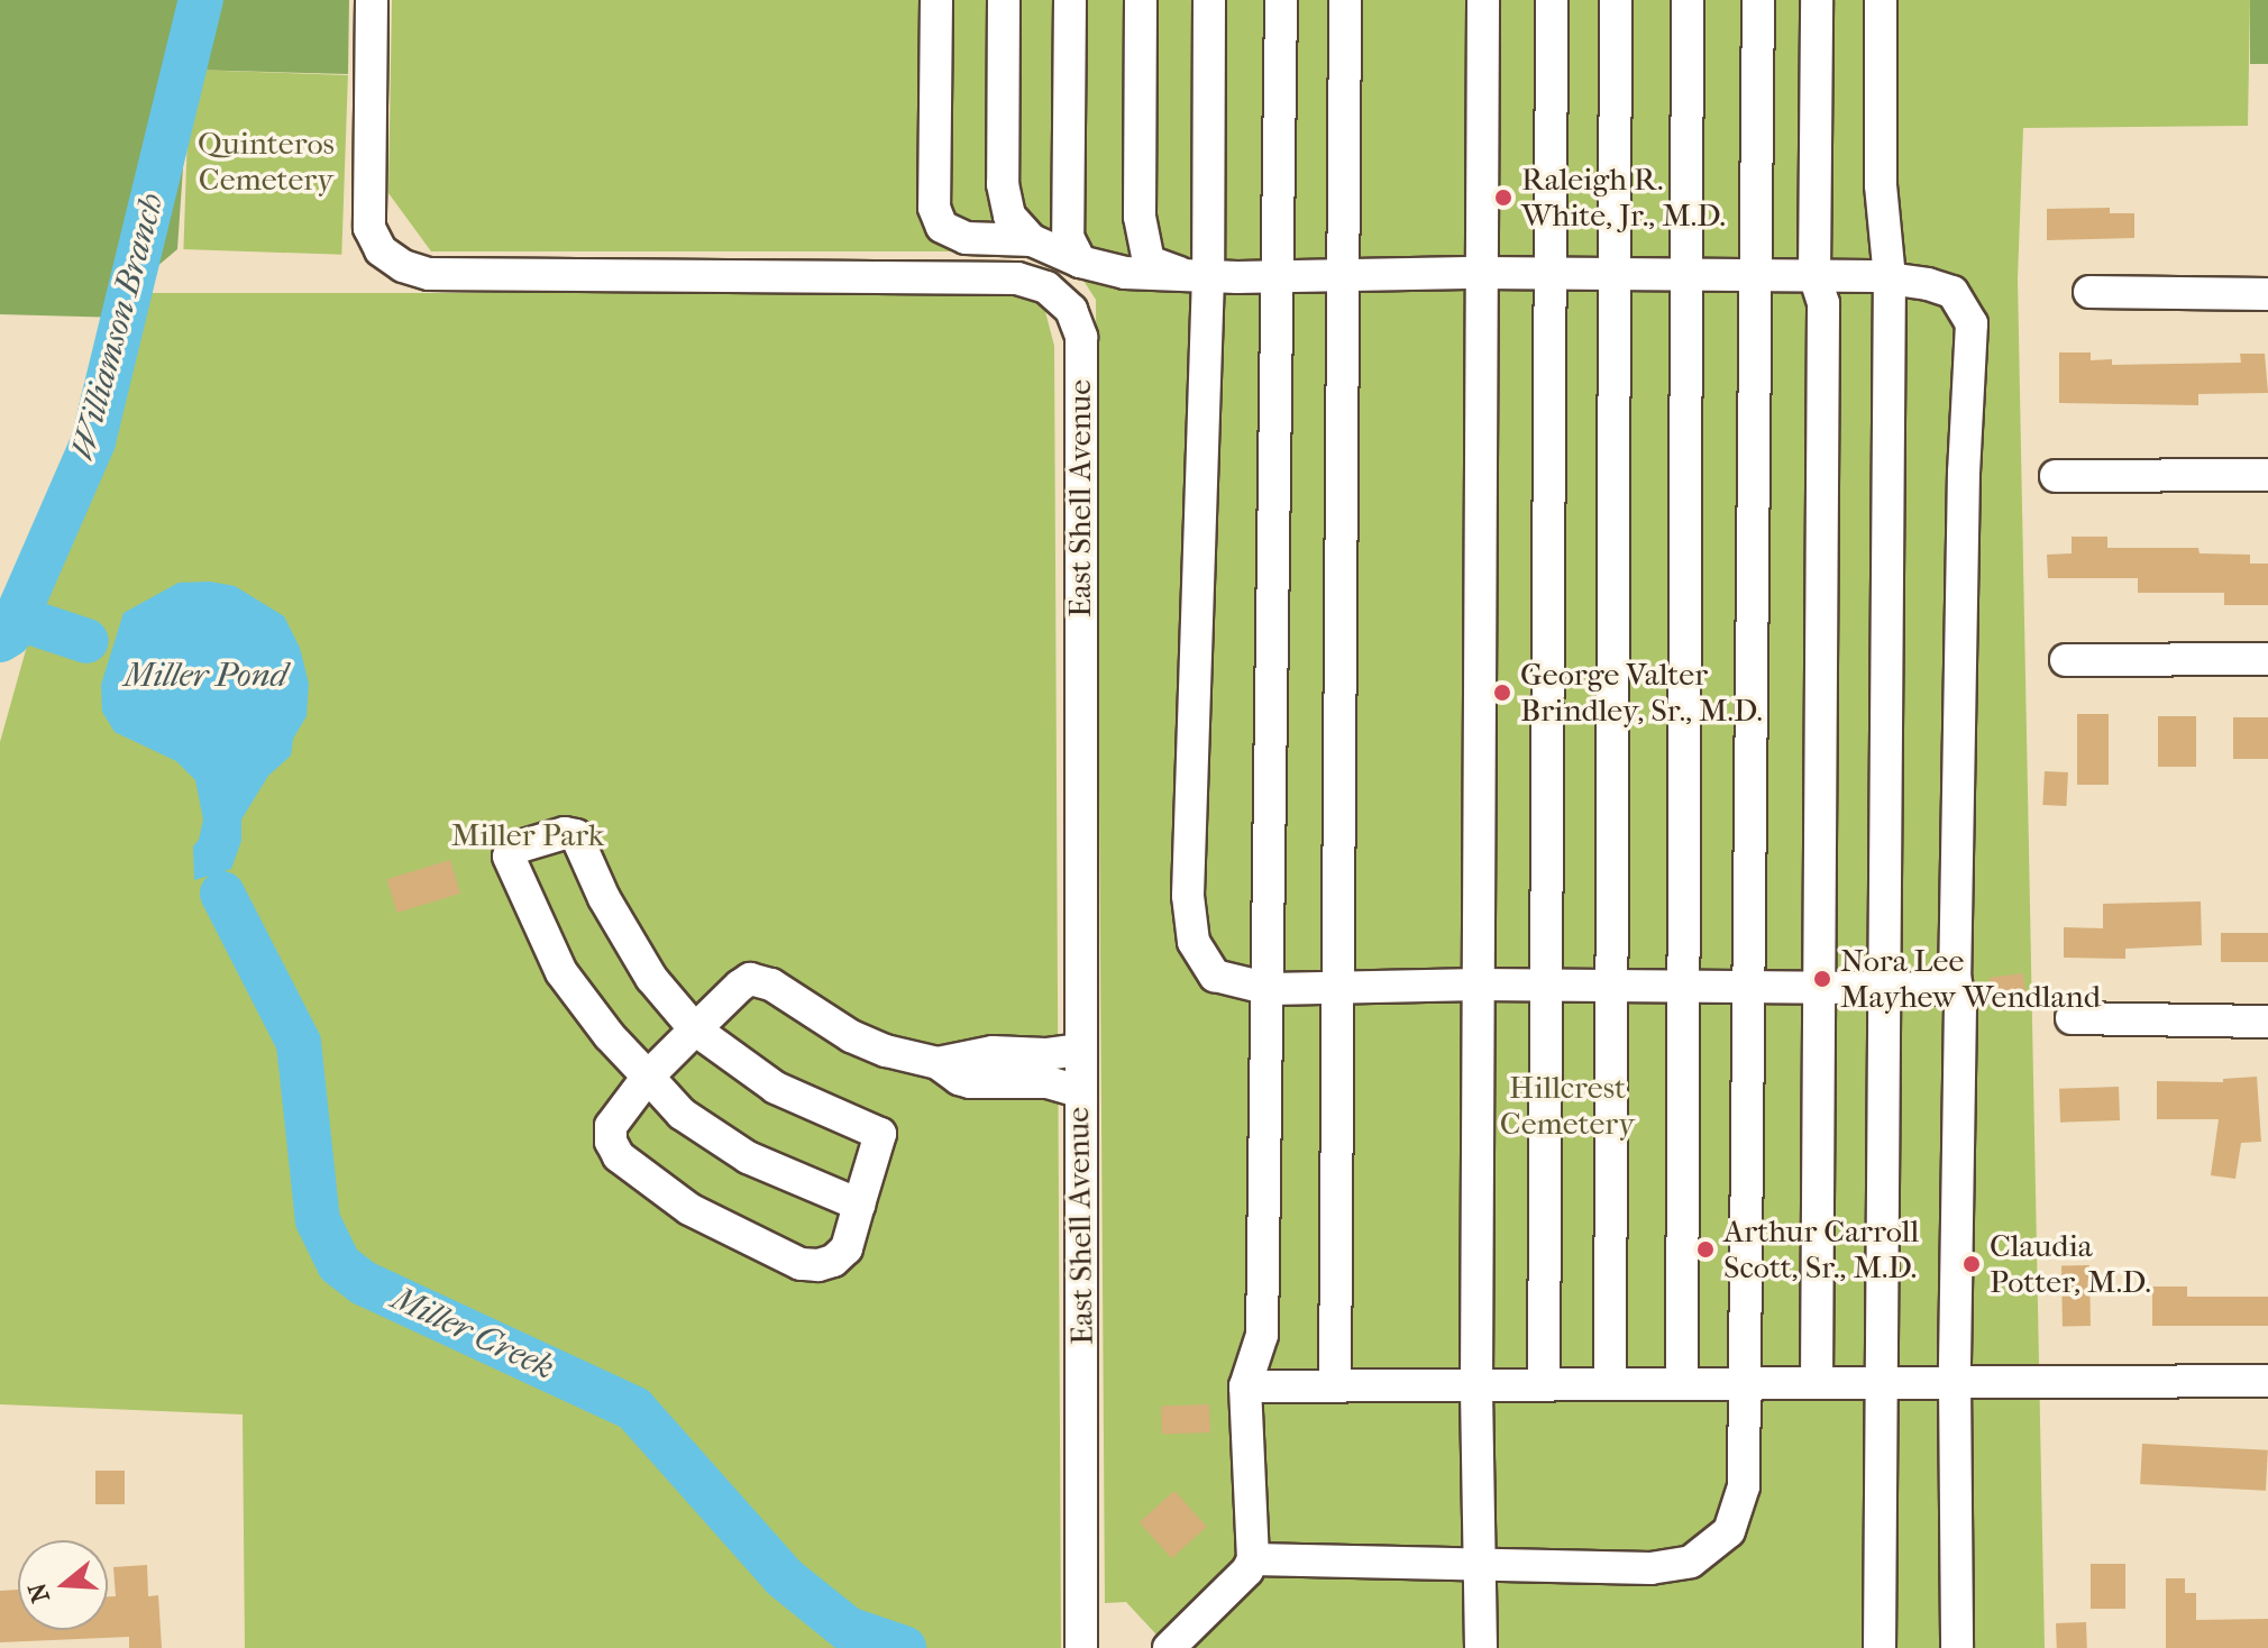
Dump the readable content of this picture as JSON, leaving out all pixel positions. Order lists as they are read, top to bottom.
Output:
{
  "streets": {
    "street": ["East Shell Avenue"]
  },
  "water": ["Williamson Branch", "Miller Pond", "Miller Creek"],
  "parks": ["Quinteros Cemetery", "Miller Park", "Hillcrest Cemetery"],
  "places": [
    "Raleigh R. White, Jr., M.D.",
    "George Valter Brindley, Sr., M.D.",
    "Nora Lee Mayhew Wendland",
    "Arthur Carroll Scott, Sr., M.D.",
    "Claudia Potter, M.D."
  ],
  "north": "left"
}
